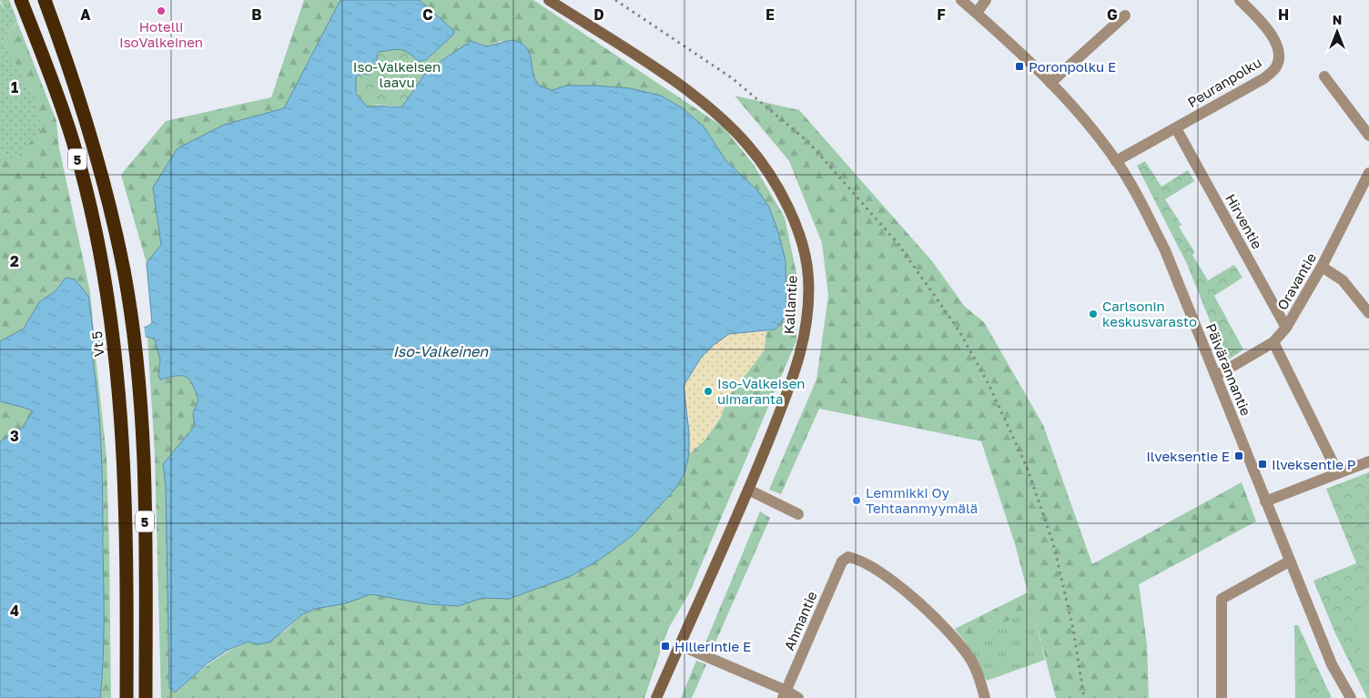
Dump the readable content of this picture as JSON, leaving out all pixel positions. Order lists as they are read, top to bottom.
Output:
{
  "streets": {
    "highway": ["5", "Vt 5"],
    "main road": ["Kallantie"],
    "street": [
      "Peuranpolku",
      "Hirventie",
      "Oravantie",
      "Päivärannantie",
      "Ahmantie"
    ]
  },
  "crossings": [
    ["Peuranpolku", "Hirventie"],
    ["Peuranpolku", "Päivärannantie"],
    ["Hirventie", "Oravantie"],
    ["Oravantie", "Päivärannantie"]
  ],
  "water": ["Iso-Valkeinen"],
  "parks": ["Iso-Valkeisen laavu"],
  "places": {
    "other": [
      "Hotelli IsoValkeinen",
      "Carlsonin keskusvarasto",
      "Iso-Valkeisen uimaranta",
      "Lemmikki Oy Tehtaanmyymälä"
    ],
    "transit": [
      "Poronpolku E",
      "Ilveksentie E",
      "Ilveksentie P",
      "Hillerintie E"
    ]
  },
  "north": "top",
  "grid": {
    "columns": [
      "A",
      "B",
      "C",
      "D",
      "E",
      "F",
      "G",
      "H"
    ],
    "rows": [
      "1",
      "2",
      "3",
      "4"
    ]
  }
}
